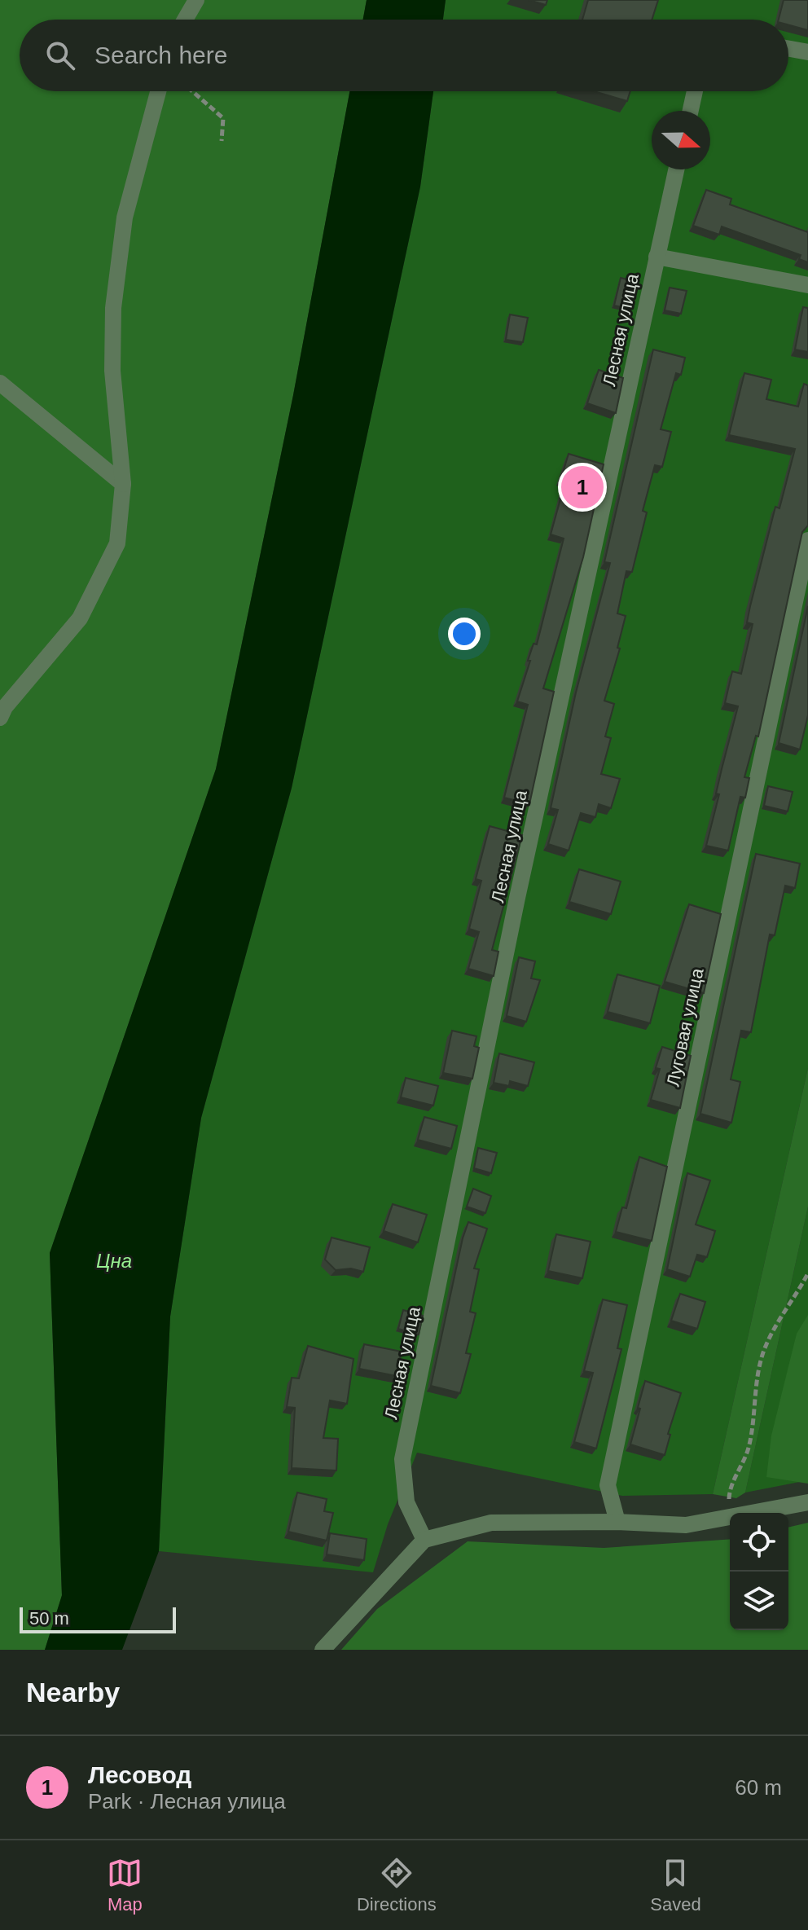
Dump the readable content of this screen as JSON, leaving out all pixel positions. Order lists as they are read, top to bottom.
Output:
{
  "streets": {
    "street": ["Лесная улица", "Луговая улица"]
  },
  "water": ["Цна"],
  "scale_bar": "50 m",
  "north": "right",
  "page": {
    "search": "Search here",
    "pins": "1",
    "scale": "50 m",
    "heading": "Nearby",
    "list": [
      {
        "mark": "1",
        "name": "Лесовод",
        "note": "Park · Лесная улица",
        "value": "60 m"
      }
    ],
    "nav": ["Map", "Directions", "Saved"]
  }
}
